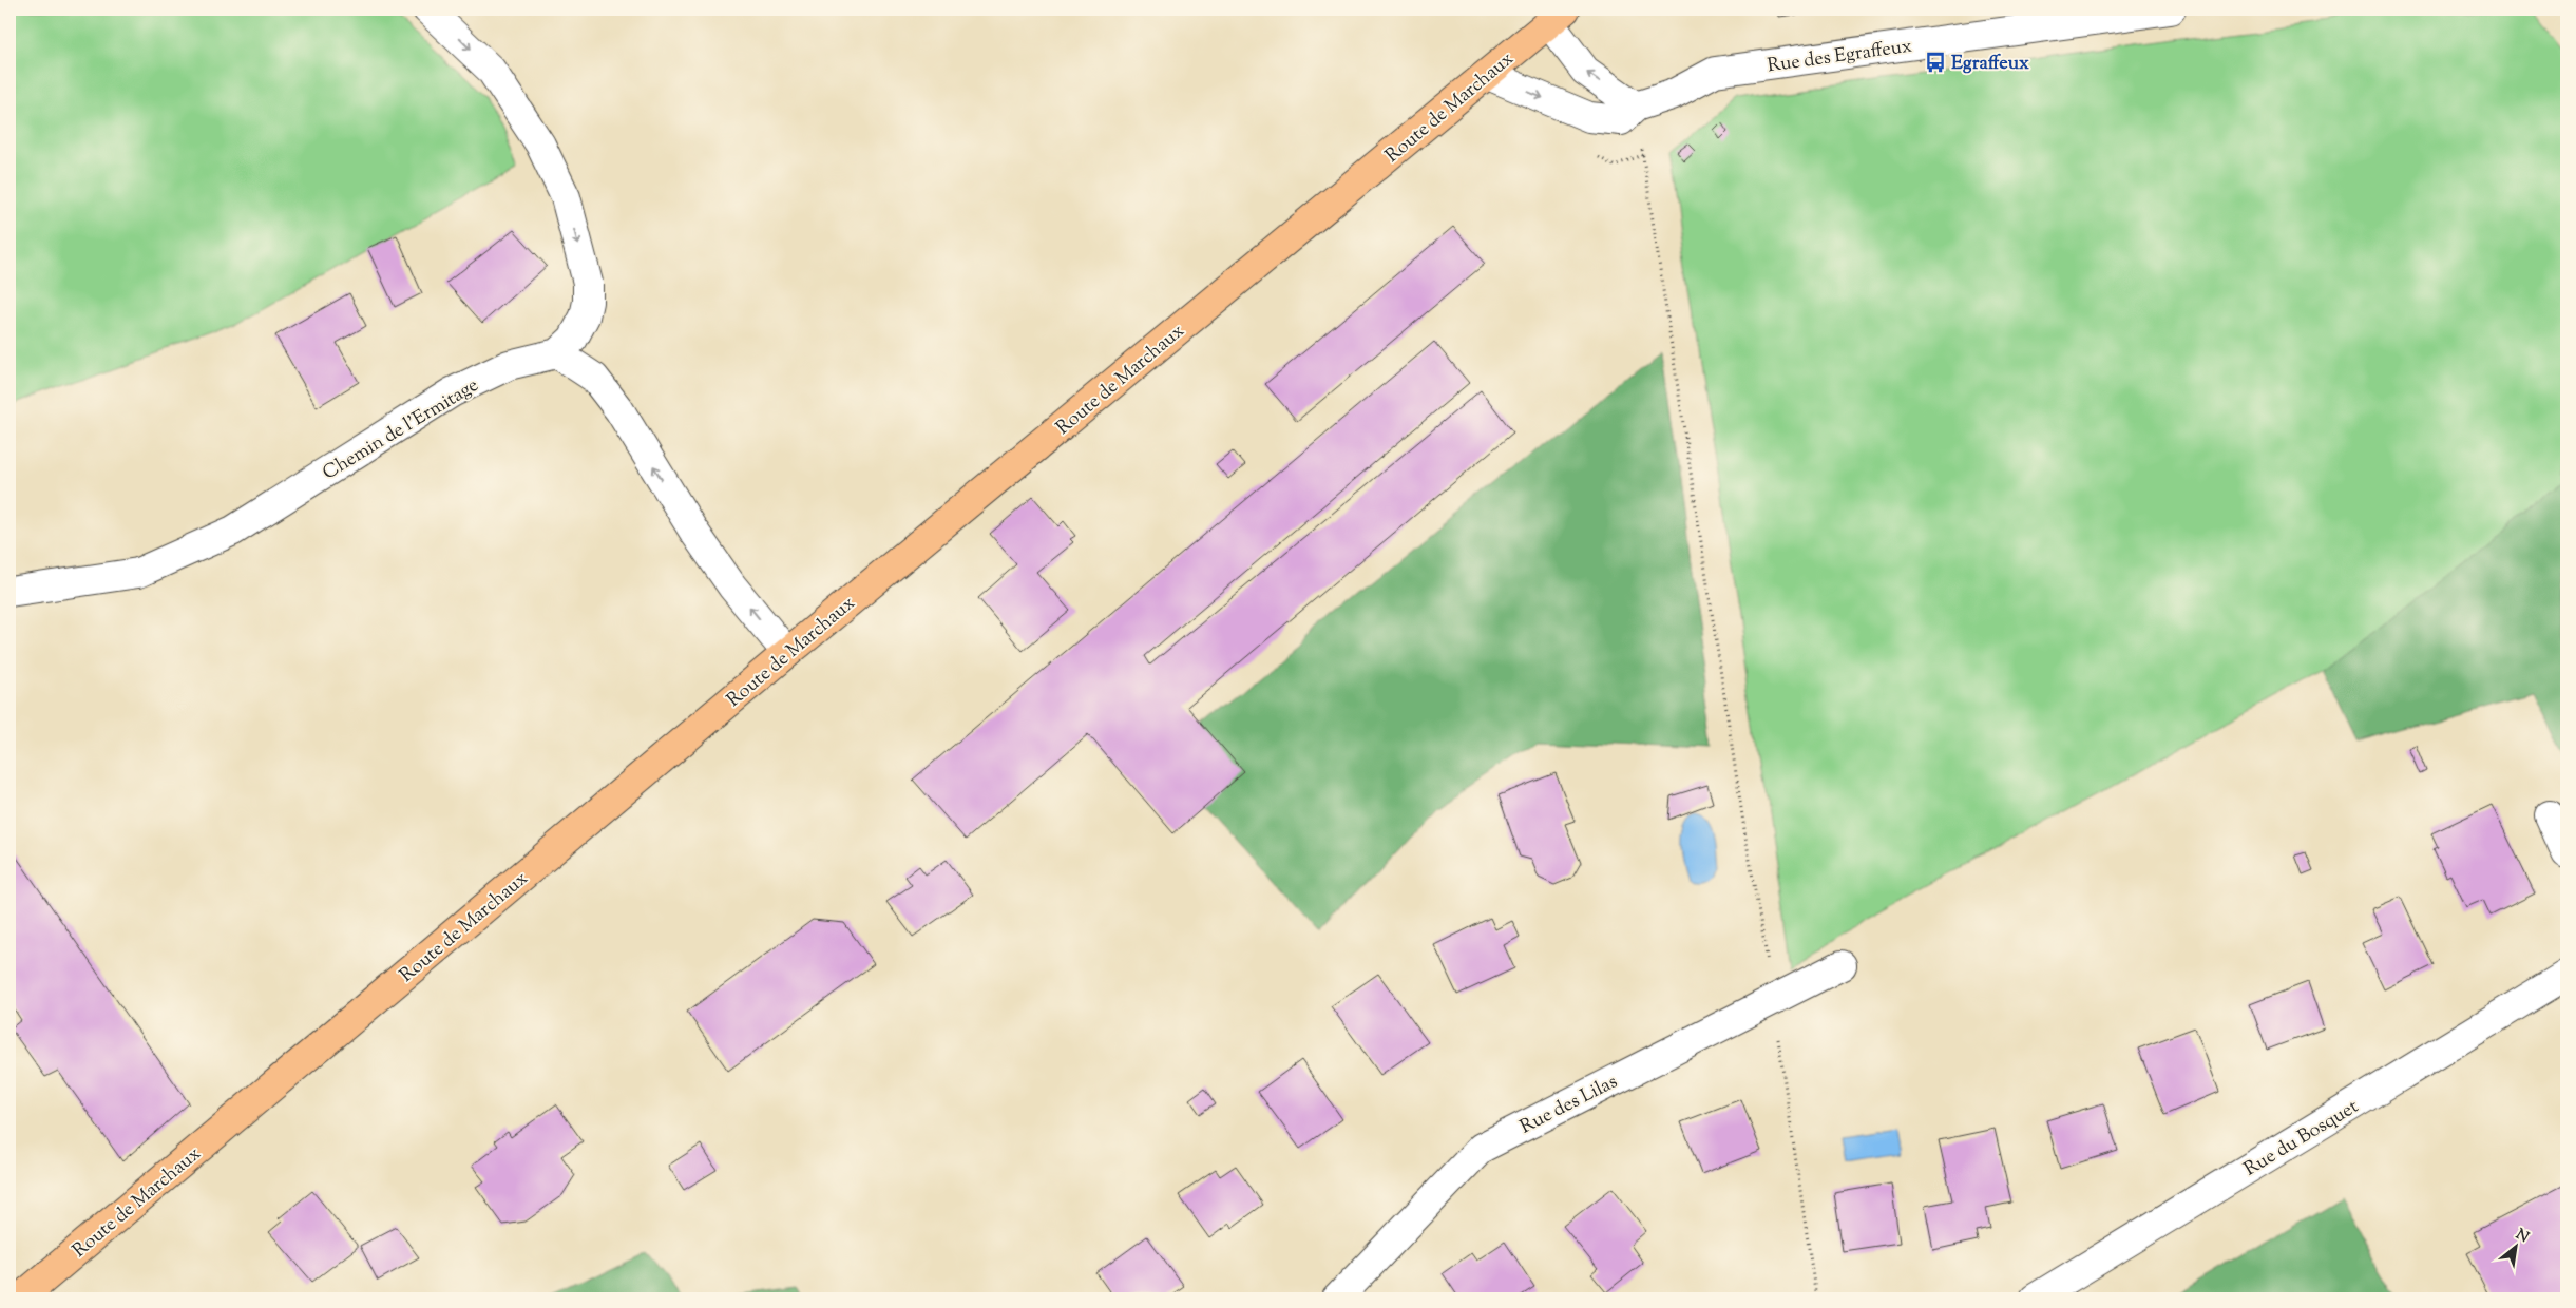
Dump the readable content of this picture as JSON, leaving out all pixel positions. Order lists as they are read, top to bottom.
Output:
{
  "streets": {
    "main road": ["Route de Marchaux"],
    "street": [
      "Rue des Egraffeux",
      "Chemin de l'Ermitage",
      "Rue des Lilas",
      "Rue du Bosquet"
    ]
  },
  "crossings": [
    ["Rue des Egraffeux", "Route de Marchaux"]
  ],
  "places": {
    "bus stop": ["Egraffeux"]
  },
  "north": "top right"
}
